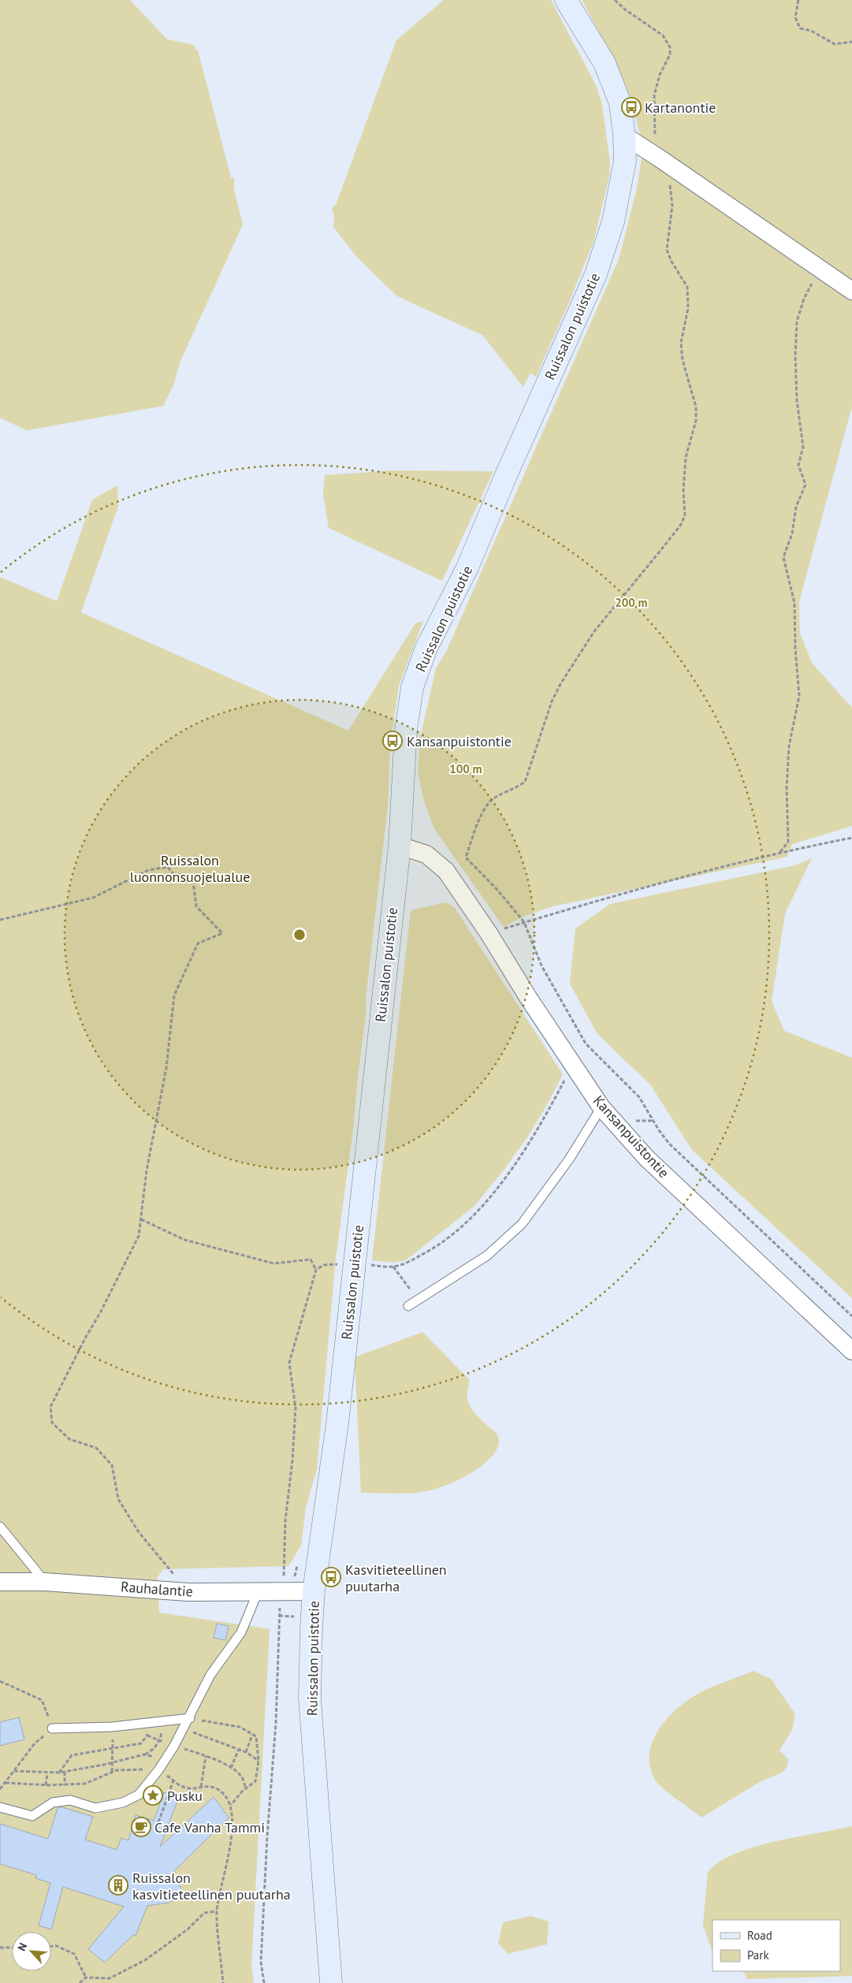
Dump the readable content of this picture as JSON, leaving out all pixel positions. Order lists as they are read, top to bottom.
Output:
{
  "streets": {
    "street": ["Ruissalon puistotie", "Kansanpuistontie", "Rauhalantie"]
  },
  "crossings": [
    ["Ruissalon puistotie", "Kansanpuistontie"],
    ["Ruissalon puistotie", "Rauhalantie"]
  ],
  "parks": ["Ruissalon luonnonsuojelualue"],
  "places": {
    "bus stop": ["Kartanontie", "Kansanpuistontie", "Kasvitieteellinen puutarha"],
    "place": ["Pusku"],
    "cafe": ["Cafe Vanha Tammi"],
    "building": ["Ruissalon kasvitieteellinen puutarha"]
  },
  "legend": ["Road", "Park"],
  "north": "top left",
  "rings": ["200 m", "100 m"]
}
